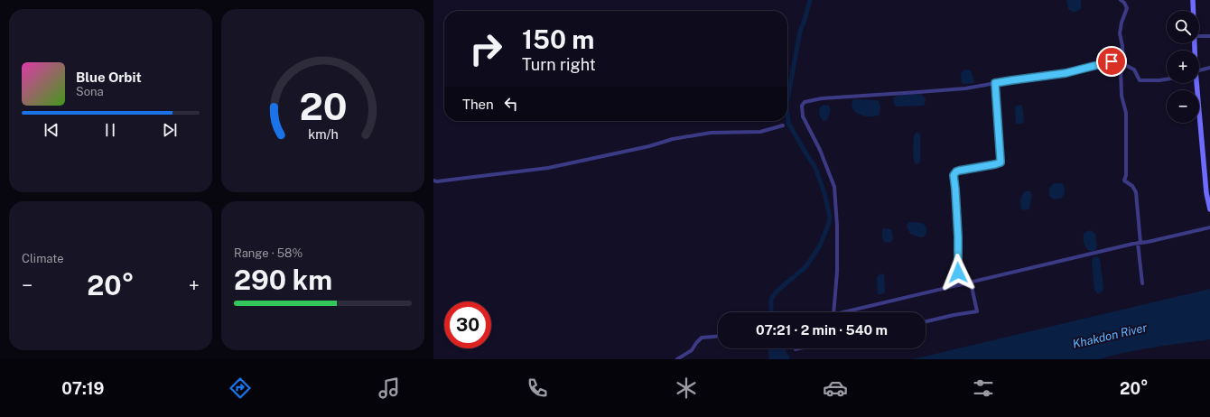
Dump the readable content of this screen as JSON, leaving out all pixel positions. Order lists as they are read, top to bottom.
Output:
{
  "water": ["Khakdon River"],
  "page": {
    "map_buttons": ["+", "−"],
    "turn": ["150 m", "Turn right"],
    "song": ["Blue Orbit", "Sona"],
    "then": "Then",
    "tile": [
      "Climate",
      ["Range · 58%", "290 km"]
    ],
    "heat": ["−", "20°", "+"],
    "limit": "30",
    "trip": "07:21 · 2 min · 540 m",
    "tabs": ["07:19", "20°"],
    "gauge": ["20", "km/h"]
  }
}
